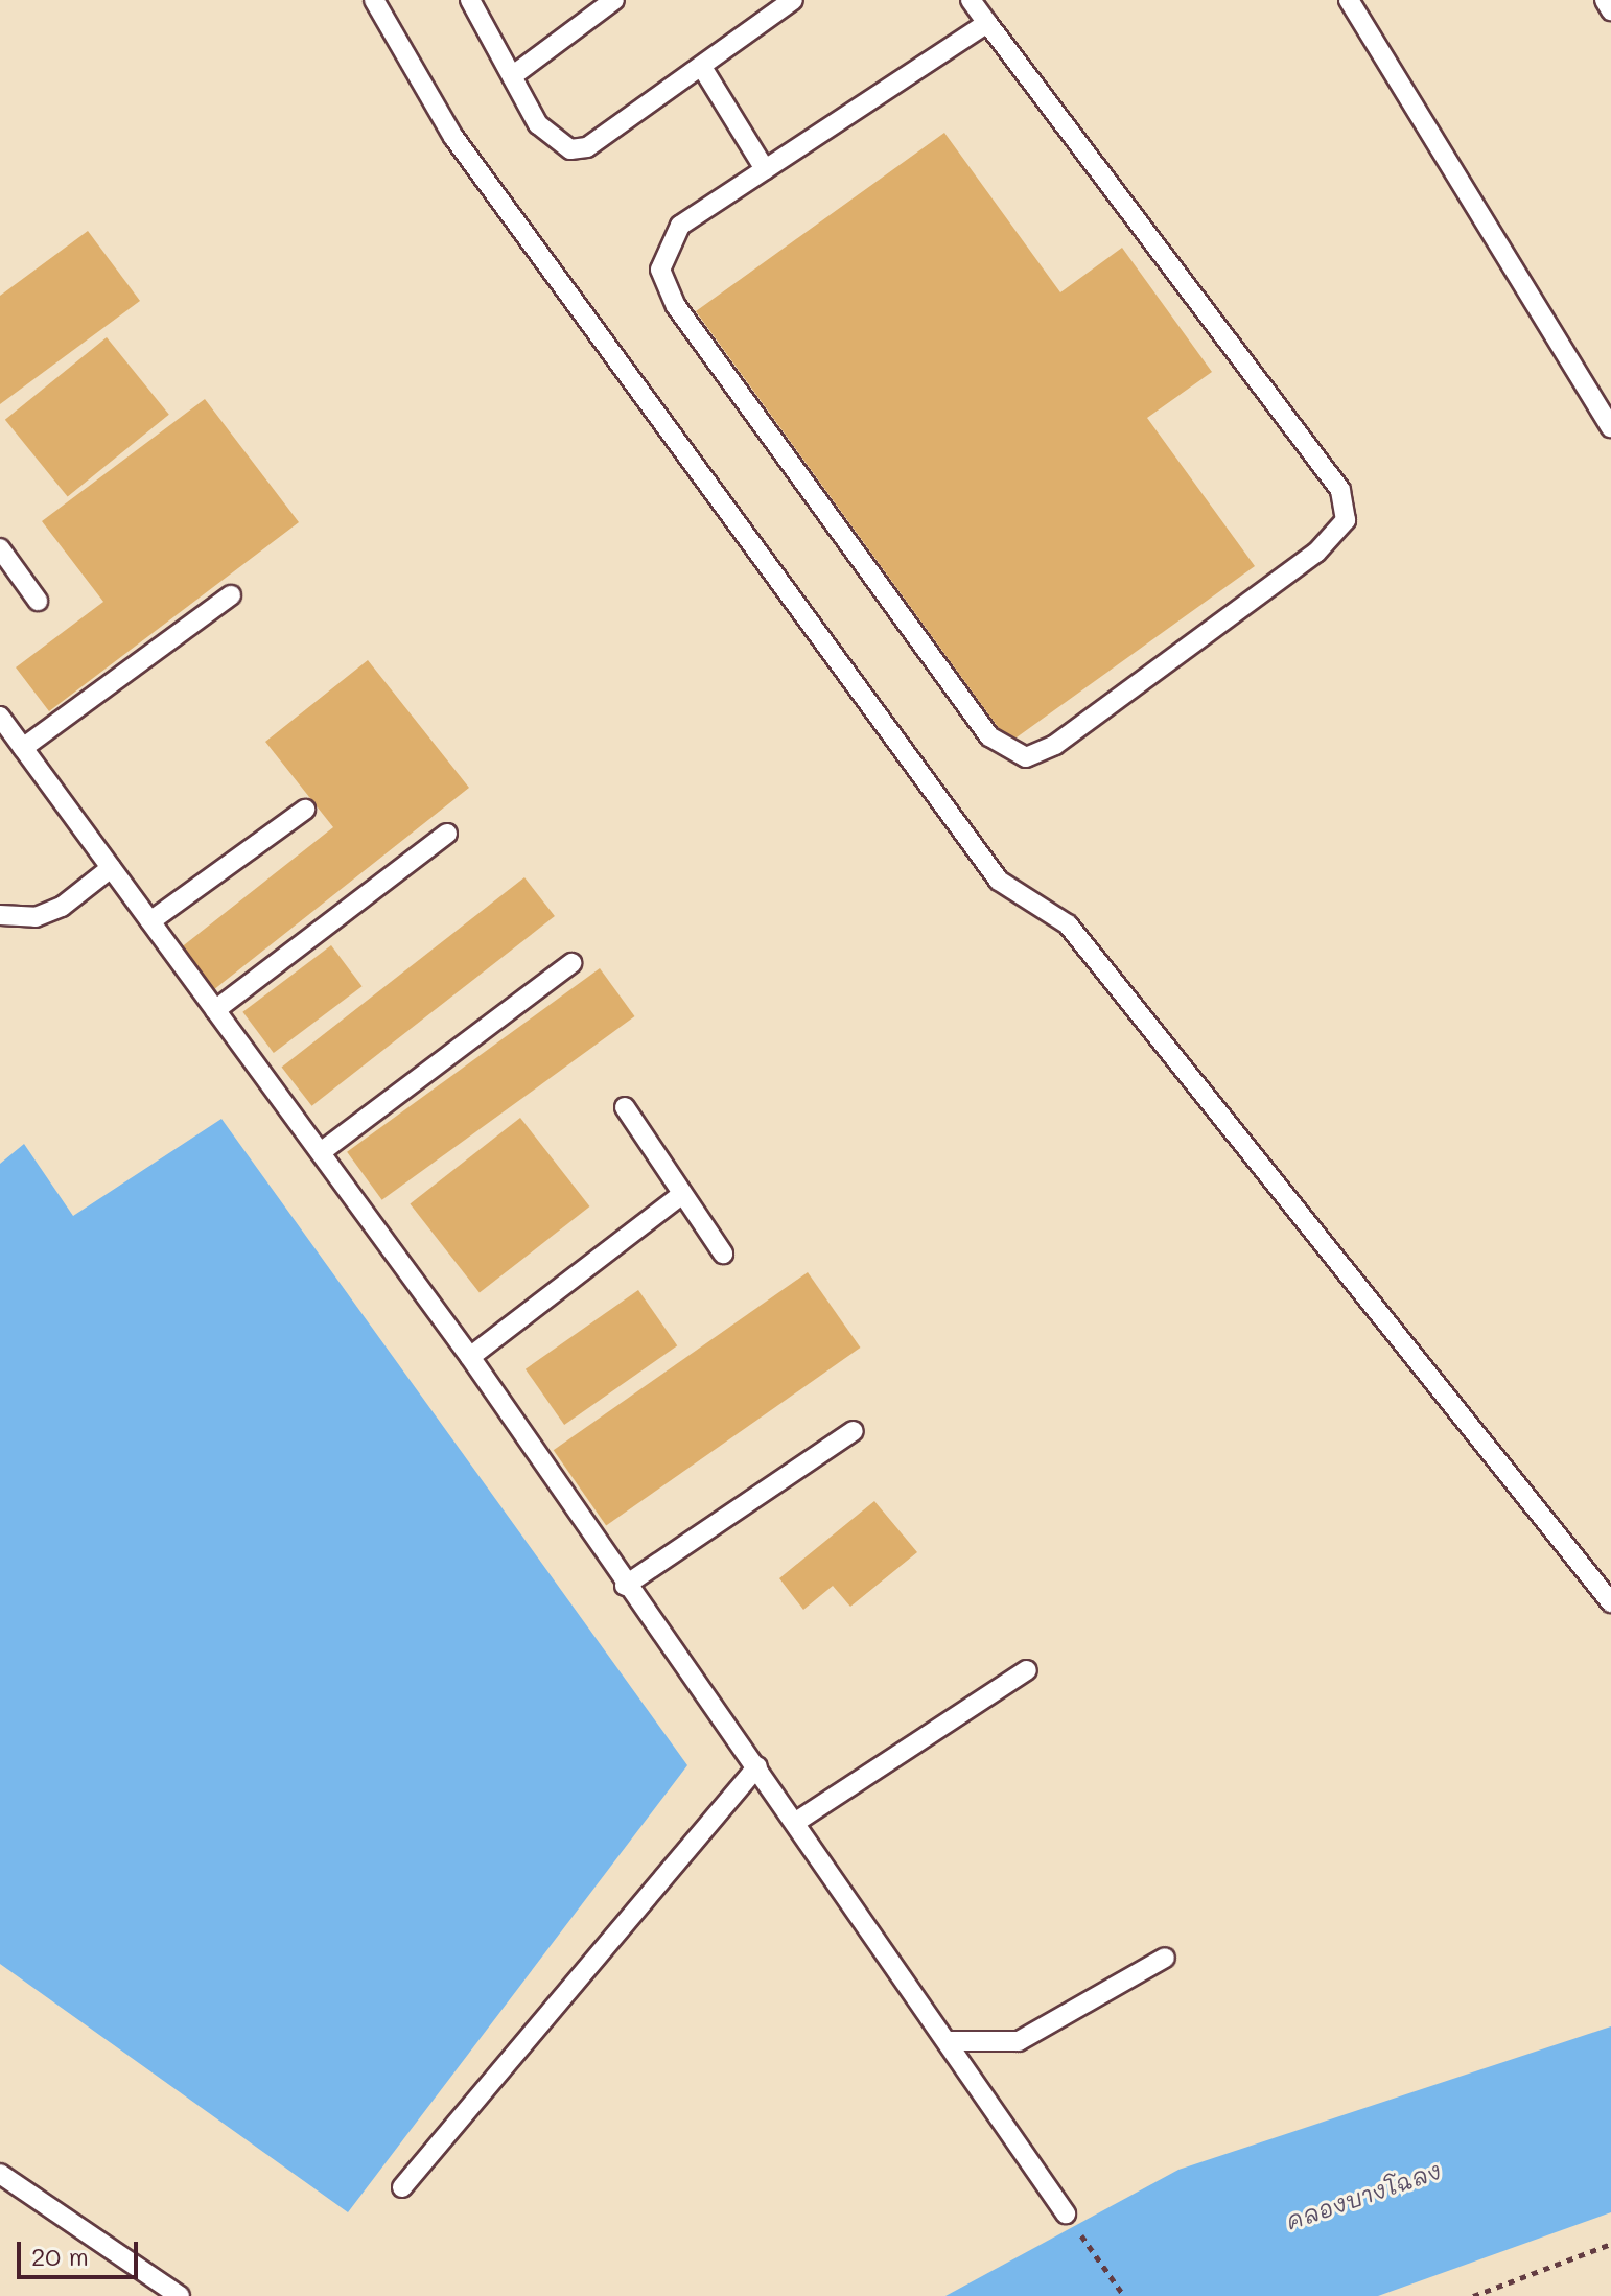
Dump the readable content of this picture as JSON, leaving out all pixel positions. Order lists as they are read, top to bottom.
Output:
{
  "water": ["คลองบางโฉลง"],
  "scale_bar": "20 m"
}
